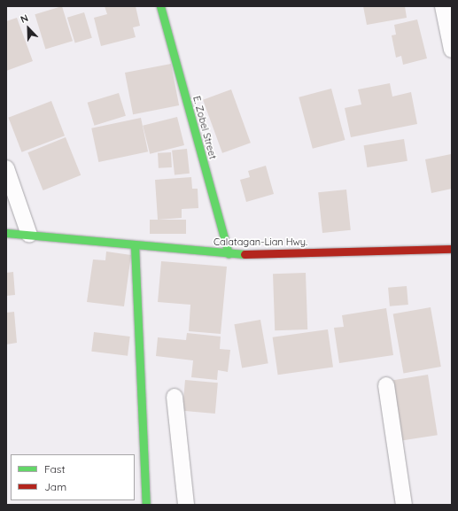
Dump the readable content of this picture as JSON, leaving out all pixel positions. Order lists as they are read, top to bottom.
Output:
{
  "streets": {
    "street": ["E. Zobel Street", "Calatagan-Lian Hwy."]
  },
  "crossings": [
    ["E. Zobel Street", "Calatagan-Lian Hwy."]
  ],
  "legend": ["Fast", "Jam"],
  "north": "top left"
}
